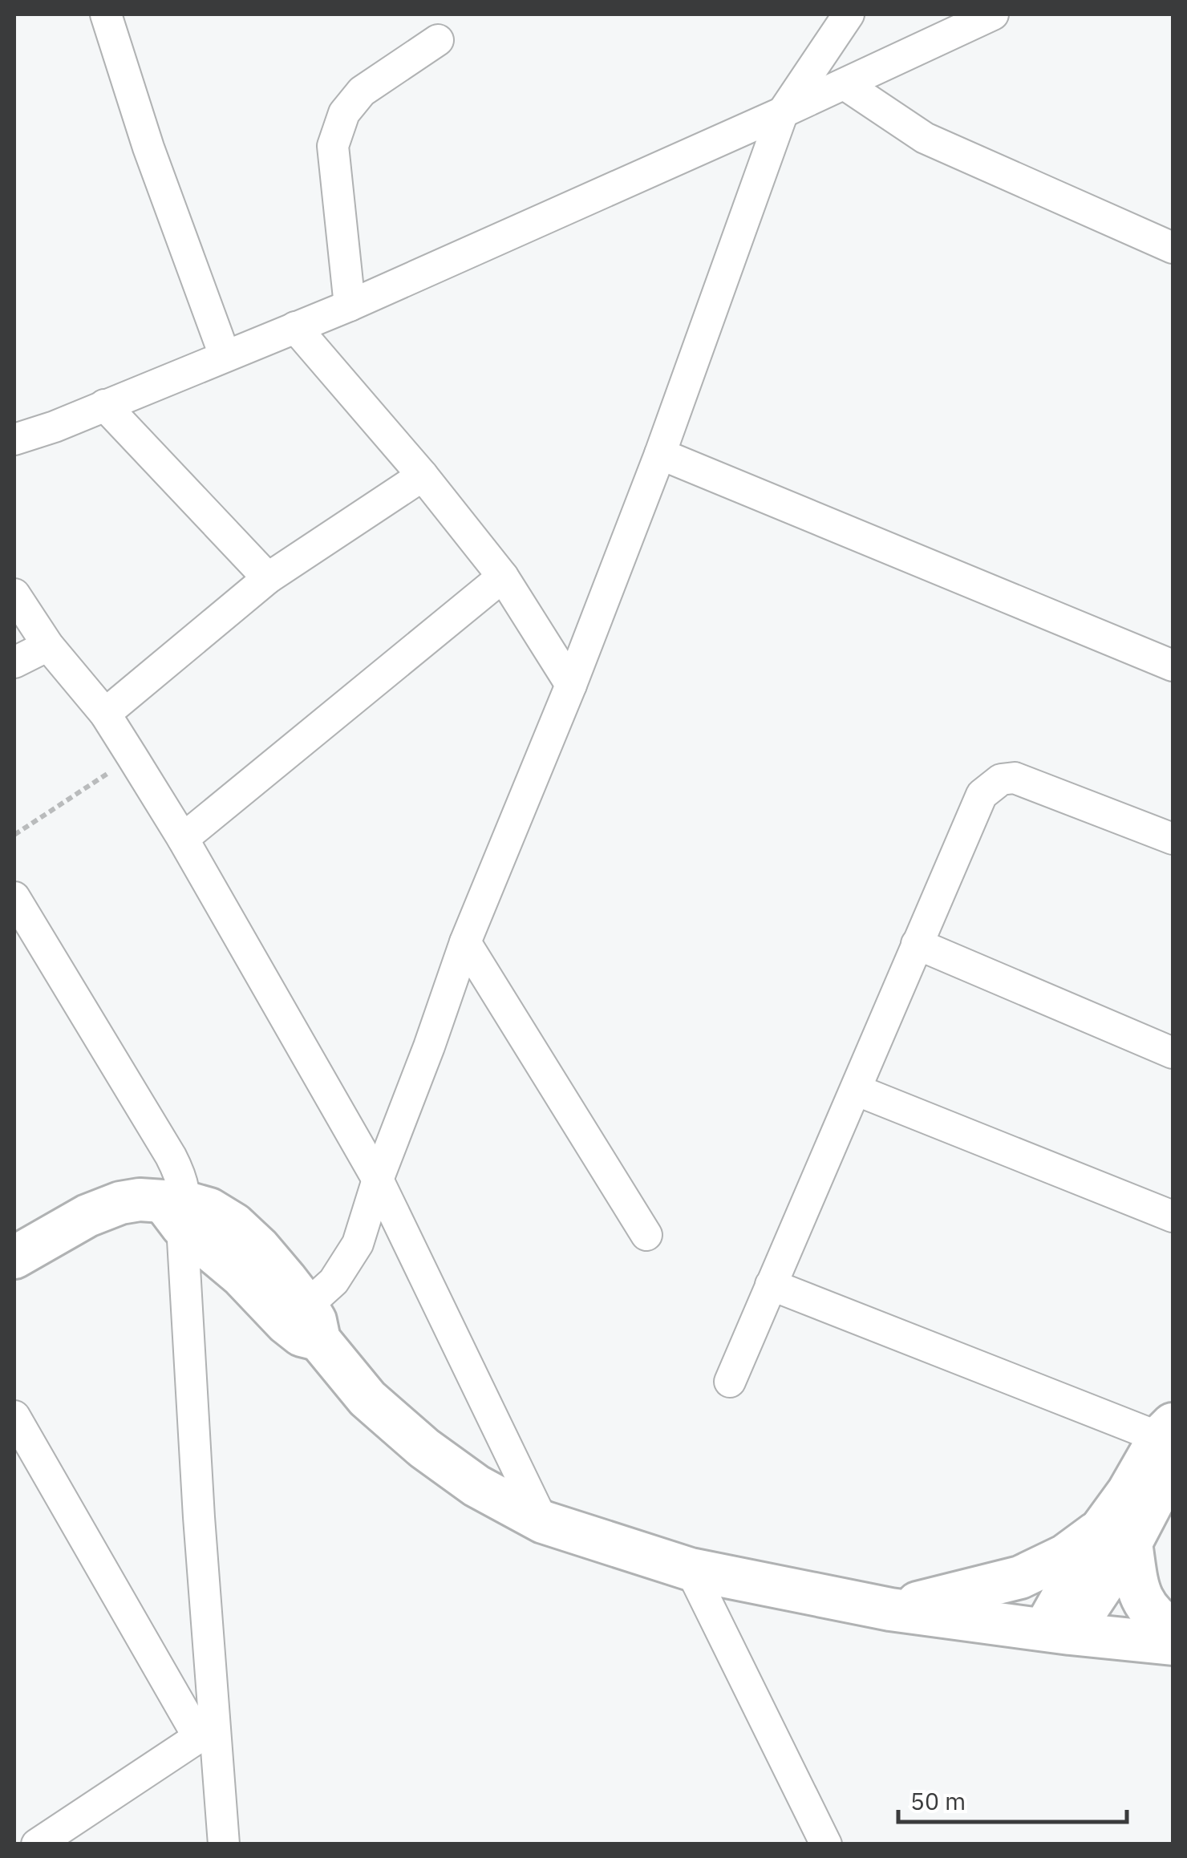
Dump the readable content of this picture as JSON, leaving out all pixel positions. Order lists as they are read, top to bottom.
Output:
{
  "scale_bar": "50 m"
}
